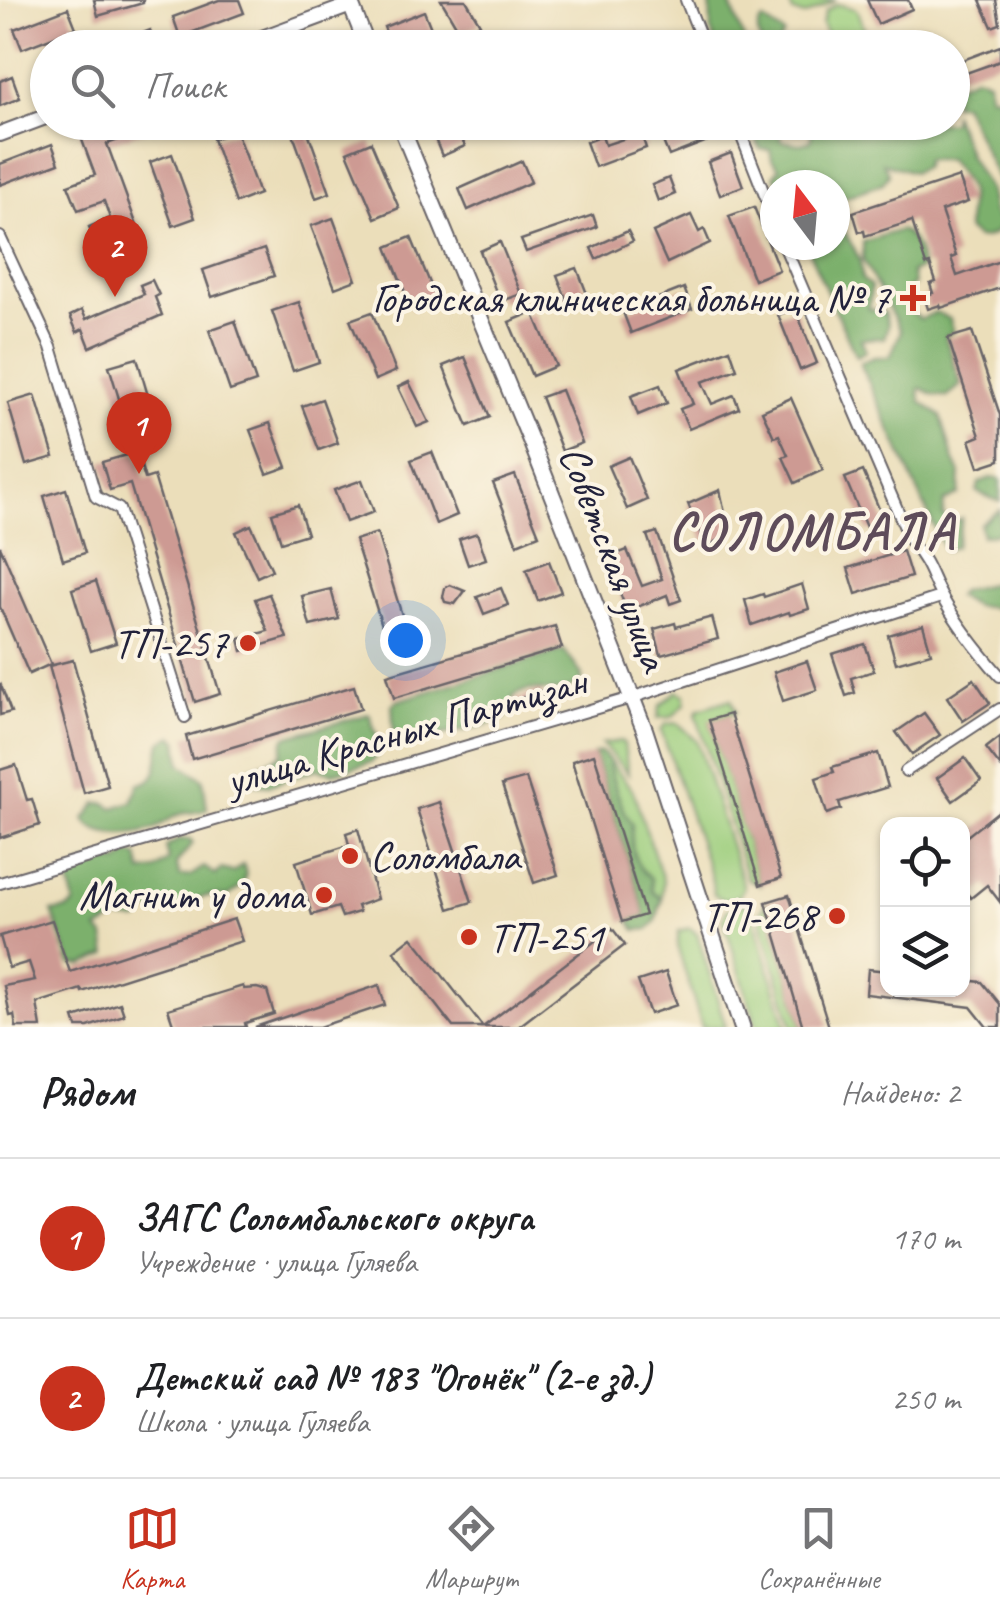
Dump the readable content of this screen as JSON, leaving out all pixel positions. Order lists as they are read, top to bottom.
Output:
{
  "streets": {
    "main road": ["Советская улица"],
    "street": ["улица Красных Партизан"]
  },
  "crossings": [
    ["Советская улица", "улица Красных Партизан"]
  ],
  "districts": ["СОЛОМБАЛА"],
  "places": {
    "health": ["Городская клиническая больница № 7"],
    "other": [
      "ТП-257",
      "Соломбала",
      "Магнит у дома",
      "ТП-268",
      "ТП-251"
    ]
  },
  "north": "top",
  "page": {
    "search": "Поиск",
    "pins": ["2", "1"],
    "heading": ["Рядом", "Найдено: 2"],
    "list": [
      {
        "mark": "1",
        "name": "ЗАГС Соломбальского округа",
        "note": "Учреждение · улица Гуляева",
        "value": "170 m"
      },
      {
        "mark": "2",
        "name": "Детский сад № 183 \"Огонёк\" (2-е зд.)",
        "note": "Школа · улица Гуляева",
        "value": "250 m"
      }
    ],
    "nav": ["Карта", "Маршрут", "Сохранённые"]
  }
}
